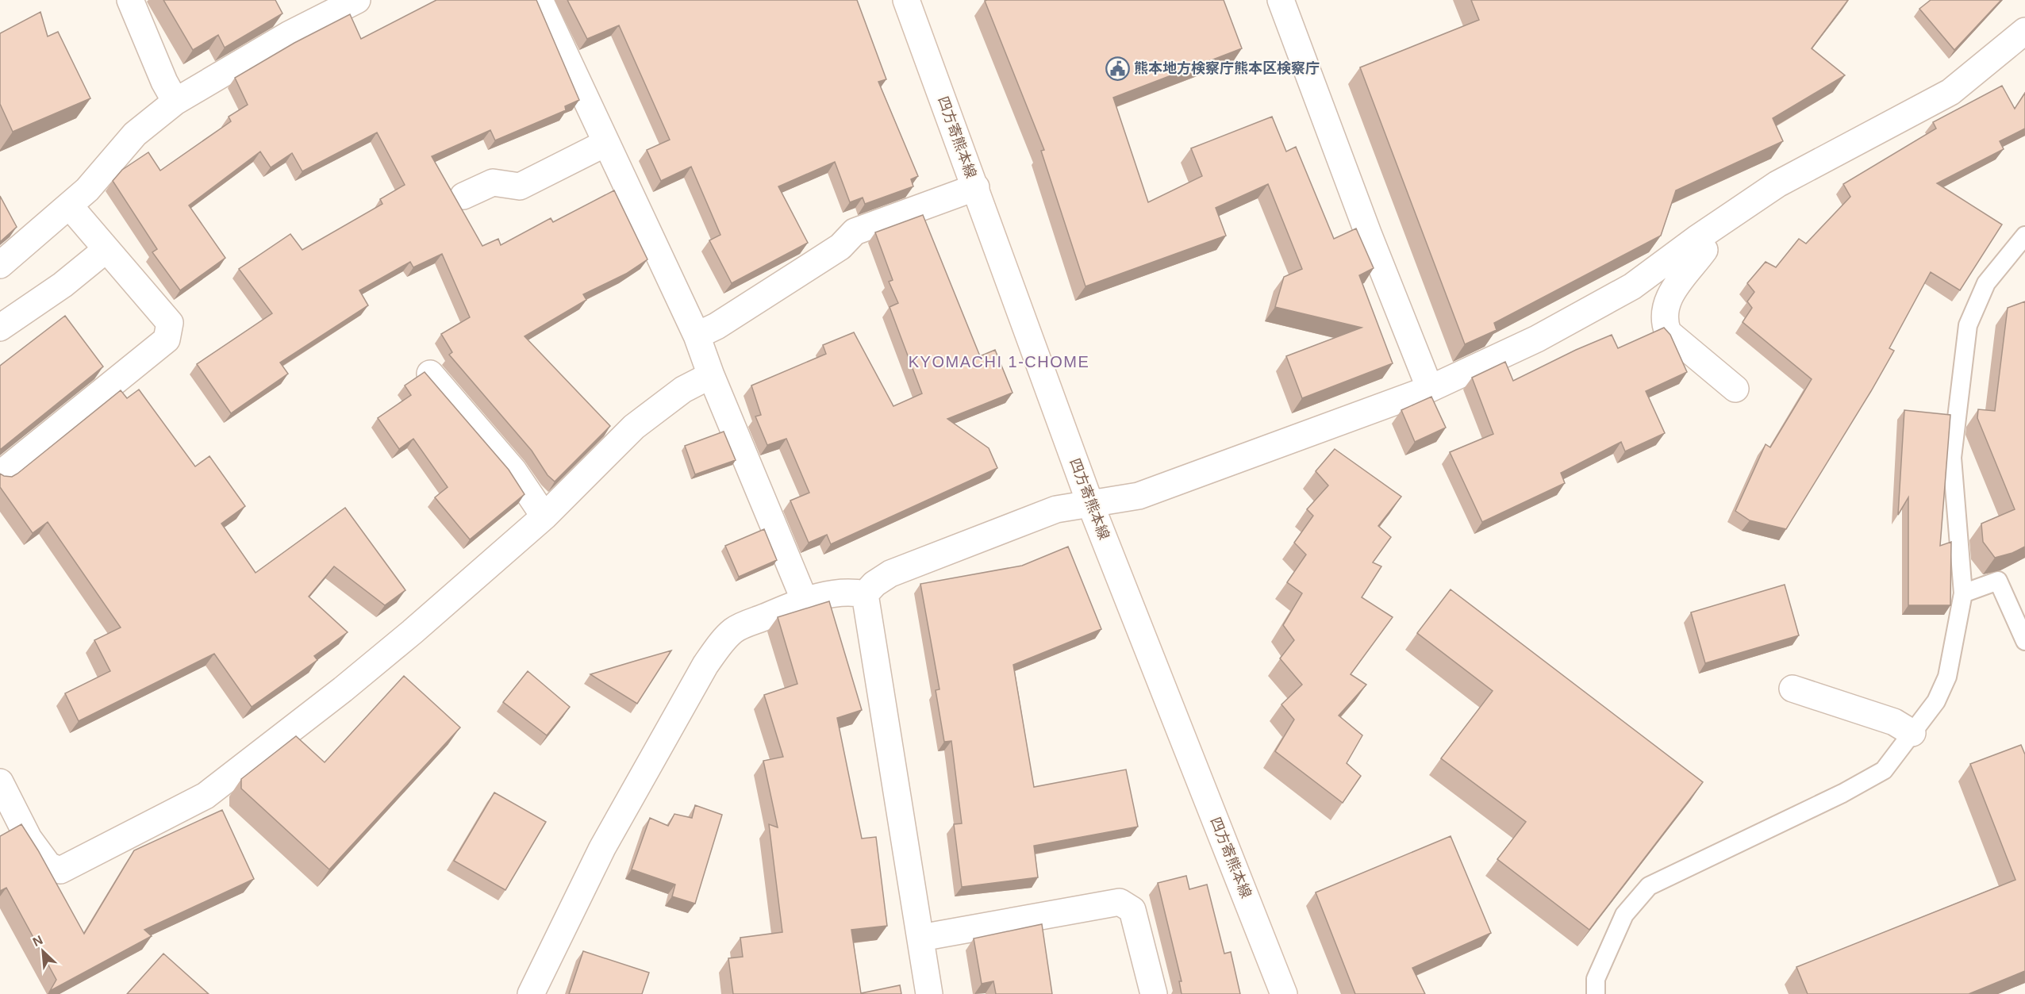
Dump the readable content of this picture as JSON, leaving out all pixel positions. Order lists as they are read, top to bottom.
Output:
{
  "streets": {
    "street": ["四方寄熊本線"]
  },
  "districts": ["KYOMACHI 1-CHOME"],
  "places": {
    "public building": ["熊本地方検察庁熊本区検察庁"]
  },
  "north": "top left"
}
